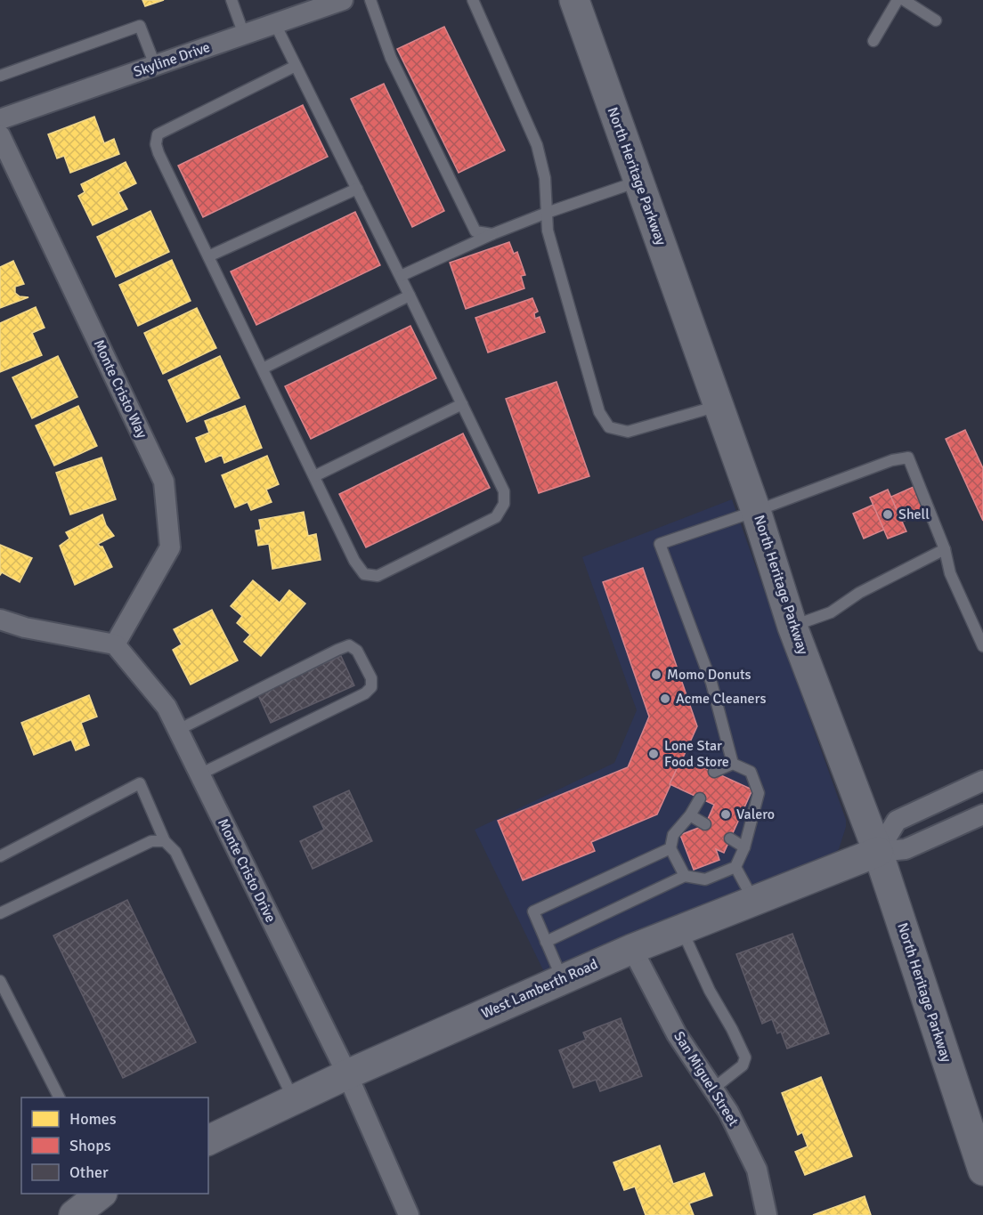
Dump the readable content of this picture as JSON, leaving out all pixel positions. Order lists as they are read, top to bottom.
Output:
{
  "streets": {
    "main road": ["North Heritage Parkway", "West Lamberth Road"],
    "street": [
      "Skyline Drive",
      "Monte Cristo Way",
      "Monte Cristo Drive",
      "San Miguel Street"
    ]
  },
  "crossings": [
    ["North Heritage Parkway", "West Lamberth Road"],
    ["Monte Cristo Way", "Monte Cristo Drive"],
    ["Monte Cristo Drive", "West Lamberth Road"],
    ["West Lamberth Road", "San Miguel Street"]
  ],
  "places": [
    "Shell",
    "Momo Donuts",
    "Acme Cleaners",
    "Lone Star Food Store",
    "Valero"
  ],
  "legend": ["Homes", "Shops", "Other"]
}
